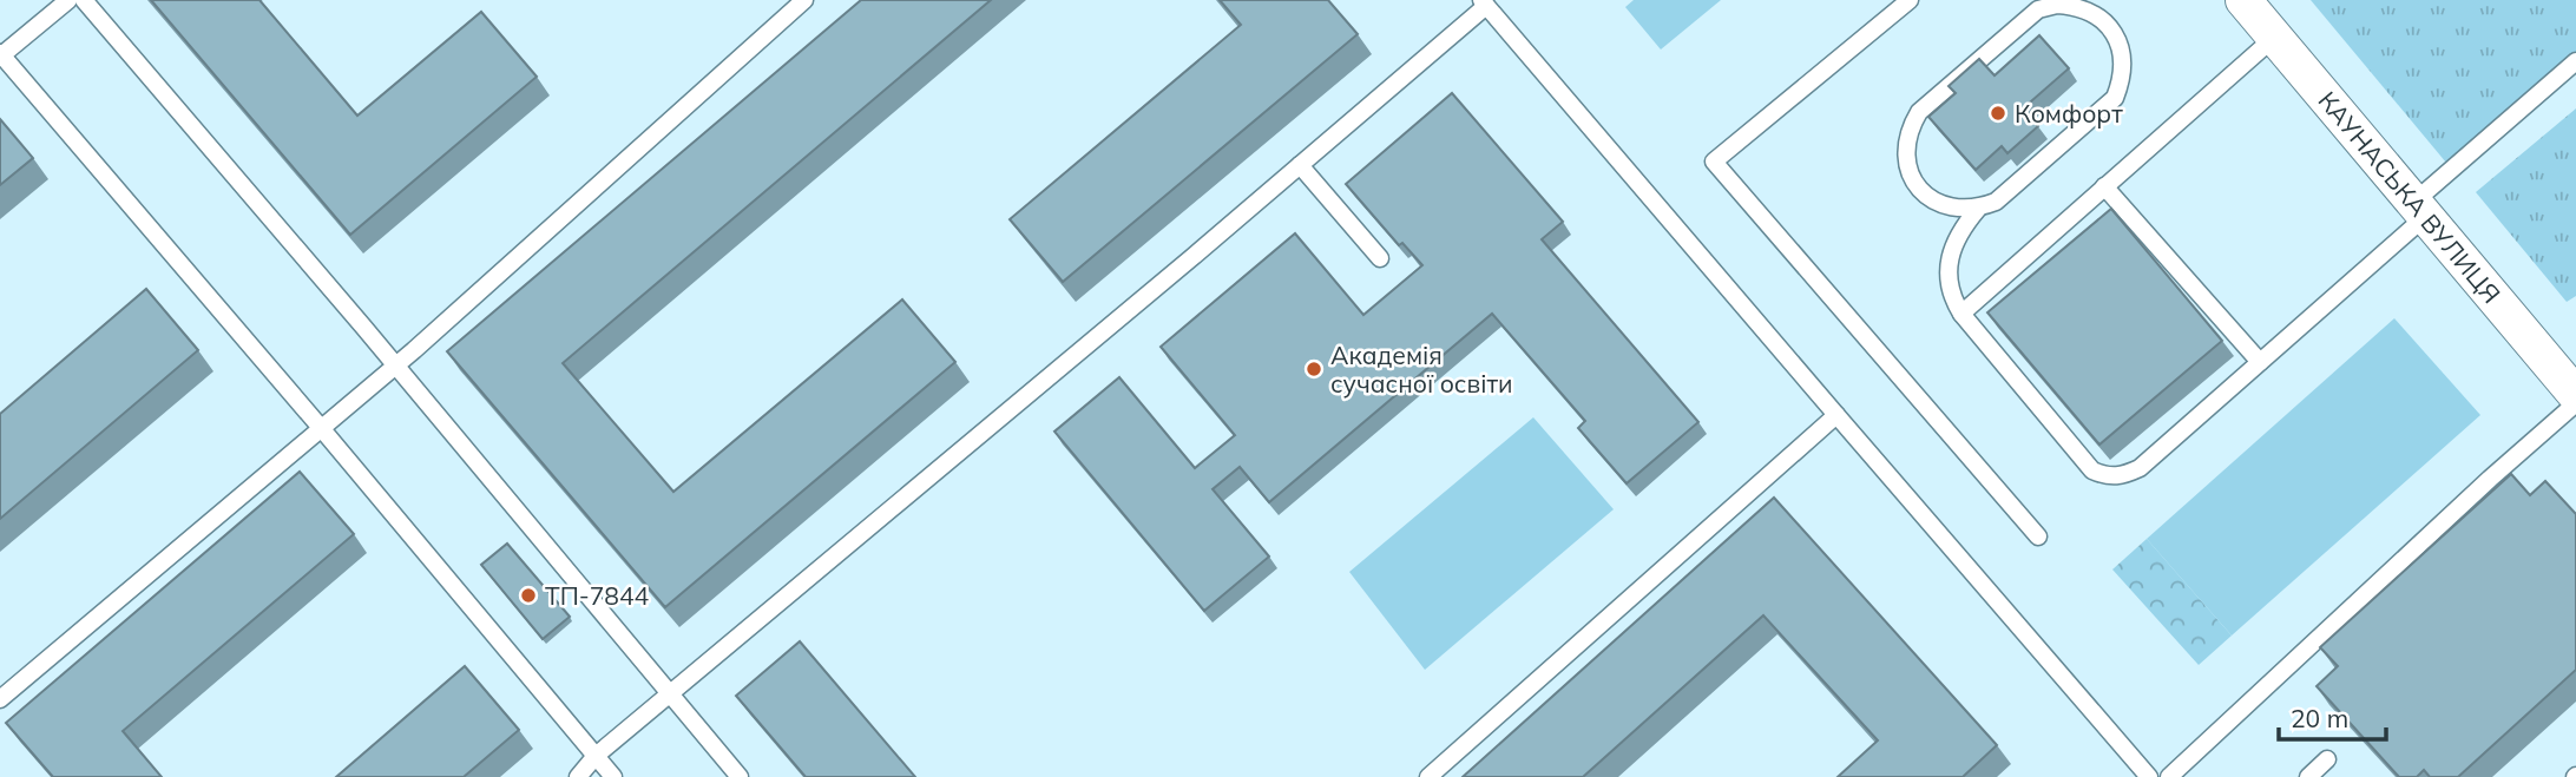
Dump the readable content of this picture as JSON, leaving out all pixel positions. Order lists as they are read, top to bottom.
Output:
{
  "streets": {
    "street": ["КАУНАСЬКА ВУЛИЦЯ"]
  },
  "places": ["Комфорт", "Академія сучасної освіти", "ТП-7844"],
  "scale_bar": "20 m"
}
